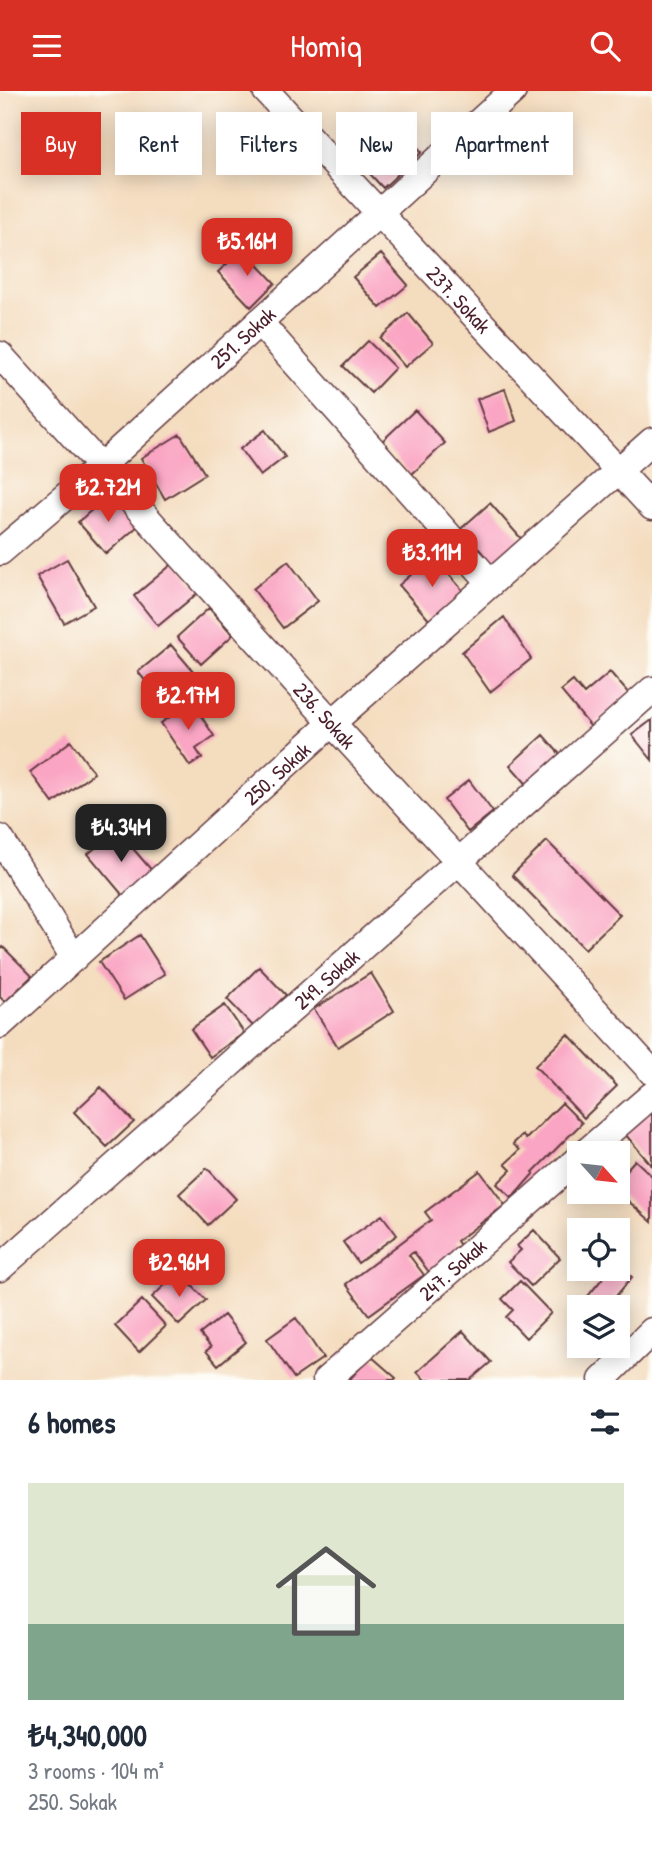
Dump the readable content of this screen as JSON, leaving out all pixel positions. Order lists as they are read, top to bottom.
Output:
{
  "streets": {
    "street": [
      "237. Sokak",
      "251. Sokak",
      "236. Sokak",
      "250. Sokak",
      "249. Sokak",
      "247. Sokak"
    ]
  },
  "crossings": [
    ["237. Sokak", "251. Sokak"],
    ["237. Sokak", "250. Sokak"],
    ["251. Sokak", "236. Sokak"],
    ["236. Sokak", "250. Sokak"],
    ["236. Sokak", "249. Sokak"]
  ],
  "north": "bottom right",
  "page": {
    "header": "Homiq",
    "chip": [
      "Buy",
      "Rent",
      "Filters",
      "New",
      "Apartment"
    ],
    "price": [
      "₺5.16M",
      "₺2.72M",
      "₺3.11M",
      "₺2.17M",
      "₺4.34M",
      "₺2.96M"
    ],
    "heading": "6 homes",
    "list": [
      {
        "name": "₺4,340,000",
        "note": "3 rooms · 104 m² · 250. Sokak"
      }
    ]
  }
}
